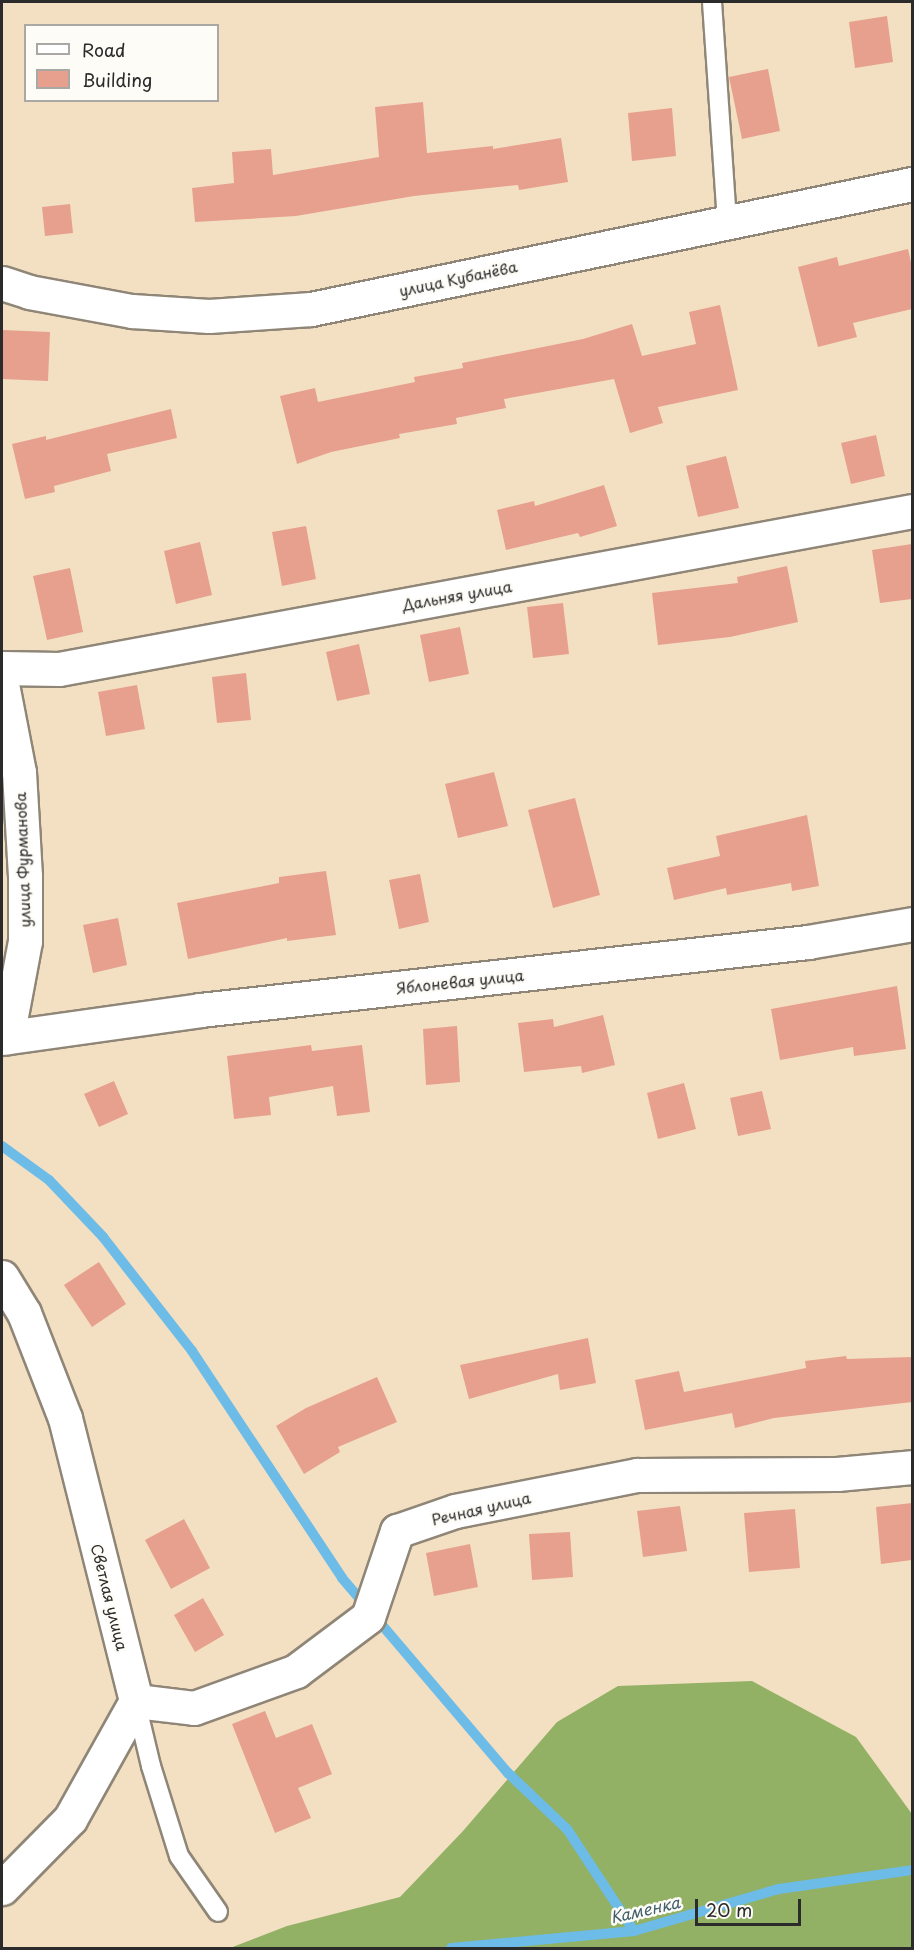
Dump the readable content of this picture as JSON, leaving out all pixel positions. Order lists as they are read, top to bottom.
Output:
{
  "streets": {
    "street": [
      "улица Кубанёва",
      "Дальняя улица",
      "улица Фурманова",
      "Яблоневая улица",
      "Речная улица",
      "Светлая улица"
    ]
  },
  "crossings": [
    ["улица Фурманова", "Яблоневая улица"],
    ["Речная улица", "Светлая улица"]
  ],
  "water": ["Каменка"],
  "legend": ["Road", "Building"],
  "scale_bar": "20 m"
}
